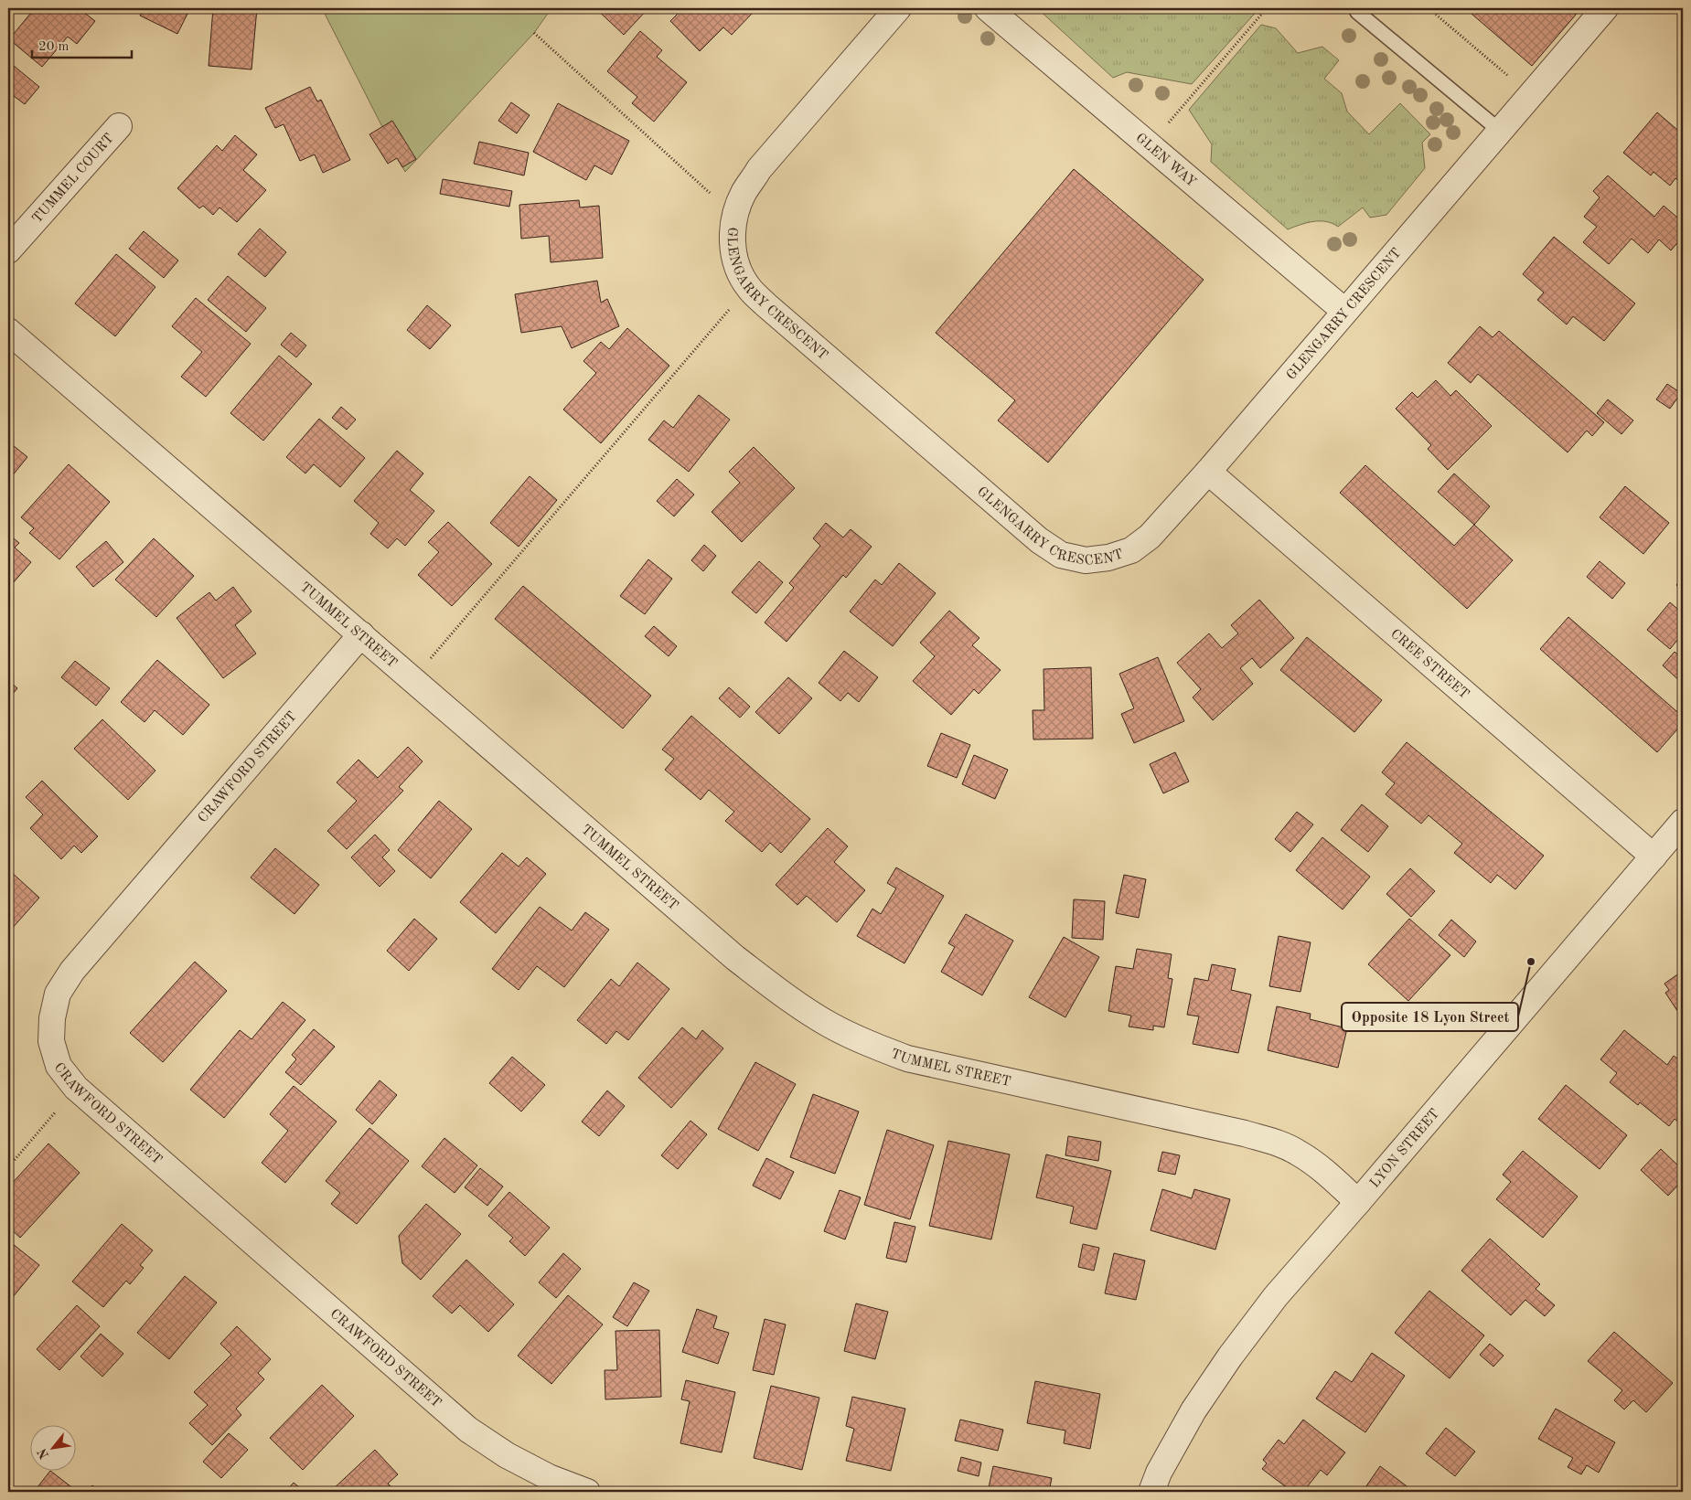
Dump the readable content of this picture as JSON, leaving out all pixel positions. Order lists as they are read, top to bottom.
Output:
{
  "streets": {
    "street": [
      "GLEN WAY",
      "TUMMEL COURT",
      "GLENGARRY CRESCENT",
      "TUMMEL STREET",
      "CREE STREET",
      "CRAWFORD STREET",
      "LYON STREET"
    ]
  },
  "crossings": [
    ["GLEN WAY", "GLENGARRY CRESCENT"],
    ["GLENGARRY CRESCENT", "CREE STREET"],
    ["TUMMEL STREET", "CRAWFORD STREET"],
    ["TUMMEL STREET", "LYON STREET"],
    ["CREE STREET", "LYON STREET"]
  ],
  "places": ["Opposite 18 Lyon Street"],
  "scale_bar": "20 m",
  "north": "bottom left"
}
